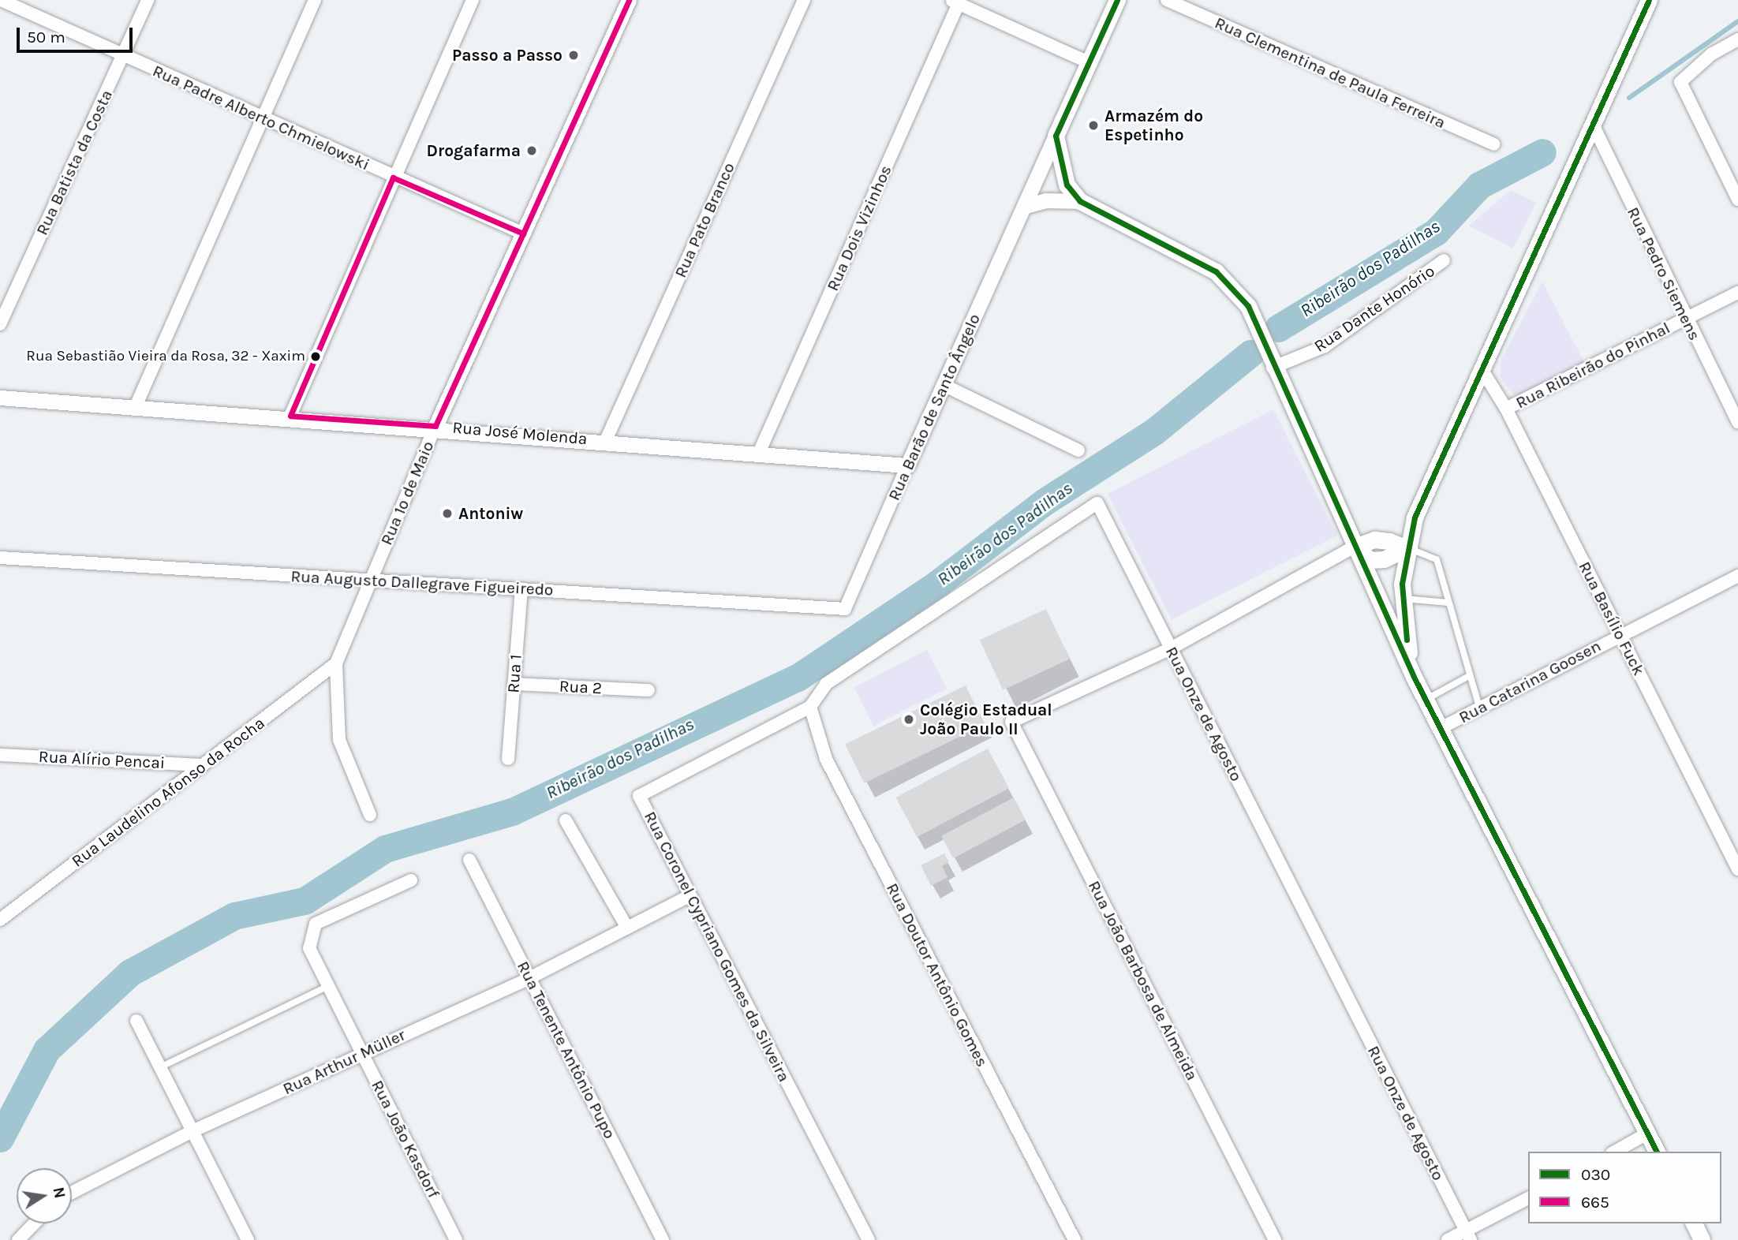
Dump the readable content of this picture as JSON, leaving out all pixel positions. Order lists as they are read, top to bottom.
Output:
{
  "streets": {
    "main road": ["Rua Barão de Santo Ângelo"],
    "street": [
      "Rua Clementina de Paula Ferreira",
      "Rua Padre Alberto Chmielowski",
      "Rua Batista da Costa",
      "Rua Pato Branco",
      "Rua Dois Vizinhos",
      "Rua Pedro Siemens",
      "Rua Dante Honório",
      "Rua Ribeirão do Pinhal",
      "Rua José Molenda",
      "Rua 1º de Maio",
      "Rua Augusto Dallegrave Figueiredo",
      "Rua Basílio Fuck",
      "Rua 1",
      "Rua Catarina Goosen",
      "Rua 2",
      "Rua Onze de Agosto",
      "Rua Alírio Pencai",
      "Rua Laudelino Afonso da Rocha",
      "Rua Coronel Cypriano Gomes da Silveira",
      "Rua Doutor Antônio Gomes",
      "Rua João Barbosa de Almeida",
      "Rua Tenente Antônio Pupo",
      "Rua Arthur Müller",
      "Rua João Kasdorf"
    ]
  },
  "crossings": [
    ["Rua Padre Alberto Chmielowski", "Rua Batista da Costa"],
    ["Rua Padre Alberto Chmielowski", "Rua 1º de Maio"],
    ["Rua Pato Branco", "Rua José Molenda"],
    ["Rua Dois Vizinhos", "Rua José Molenda"],
    ["Rua Pedro Siemens", "Rua Ribeirão do Pinhal"],
    ["Rua Ribeirão do Pinhal", "Rua Basílio Fuck"],
    ["Rua Barão de Santo Ângelo", "Rua José Molenda"],
    ["Rua Barão de Santo Ângelo", "Rua Augusto Dallegrave Figueiredo"],
    ["Rua José Molenda", "Rua 1º de Maio"],
    ["Rua 1º de Maio", "Rua Augusto Dallegrave Figueiredo"],
    ["Rua 1º de Maio", "Rua Laudelino Afonso da Rocha"],
    ["Rua Augusto Dallegrave Figueiredo", "Rua 1"],
    ["Rua Basílio Fuck", "Rua Catarina Goosen"],
    ["Rua 1", "Rua 2"],
    ["Rua Onze de Agosto", "Rua Coronel Cypriano Gomes da Silveira"],
    ["Rua Onze de Agosto", "Rua Doutor Antônio Gomes"],
    ["Rua Onze de Agosto", "Rua João Barbosa de Almeida"],
    ["Rua Alírio Pencai", "Rua Laudelino Afonso da Rocha"],
    ["Rua Coronel Cypriano Gomes da Silveira", "Rua Doutor Antônio Gomes"],
    ["Rua Coronel Cypriano Gomes da Silveira", "Rua Arthur Müller"],
    ["Rua Tenente Antônio Pupo", "Rua Arthur Müller"],
    ["Rua Arthur Müller", "Rua João Kasdorf"]
  ],
  "water": ["Ribeirão dos Padilhas"],
  "places": [
    "Passo a Passo",
    "Armazém do Espetinho",
    "Drogafarma",
    "Rua Sebastião Vieira da Rosa, 32 - Xaxim",
    "Antoniw",
    "Colégio Estadual João Paulo II"
  ],
  "lines": ["transit line 030", "transit line 665"],
  "legend": ["030", "665"],
  "scale_bar": "50 m",
  "north": "right"
}
